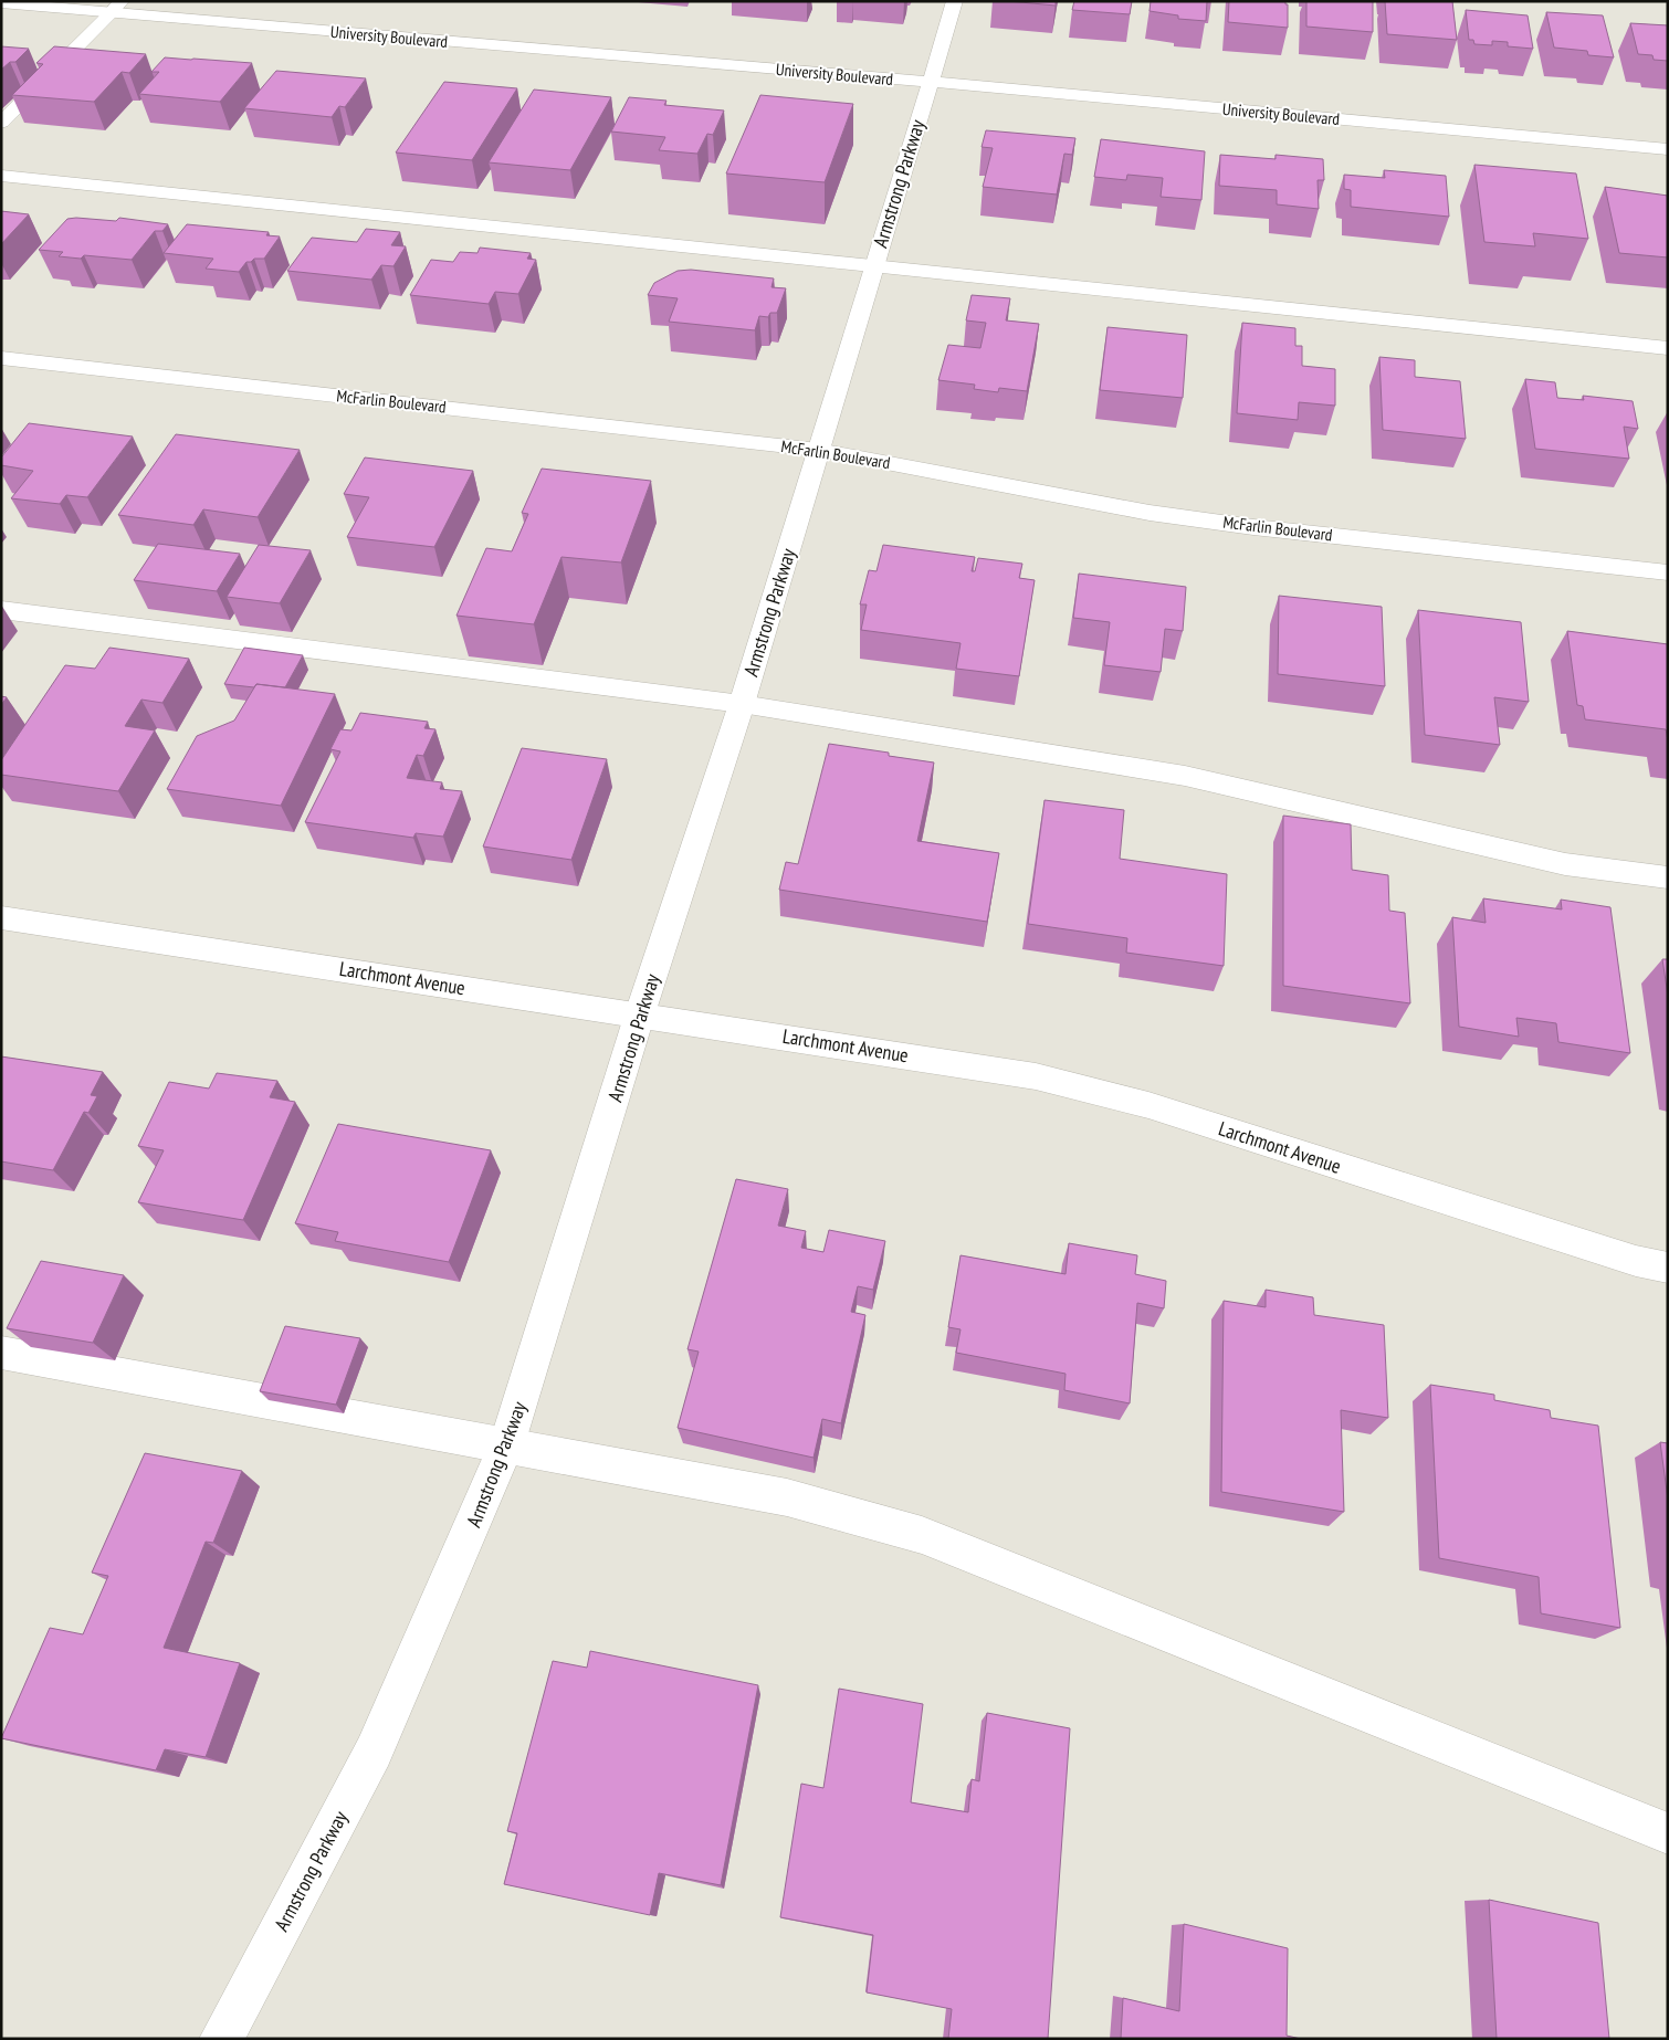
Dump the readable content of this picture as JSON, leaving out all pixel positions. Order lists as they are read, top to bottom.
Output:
{
  "streets": {
    "street": [
      "University Boulevard",
      "Armstrong Parkway",
      "McFarlin Boulevard",
      "Larchmont Avenue"
    ]
  },
  "crossings": [
    ["University Boulevard", "Armstrong Parkway"],
    ["Armstrong Parkway", "McFarlin Boulevard"],
    ["Armstrong Parkway", "Larchmont Avenue"]
  ]
}
